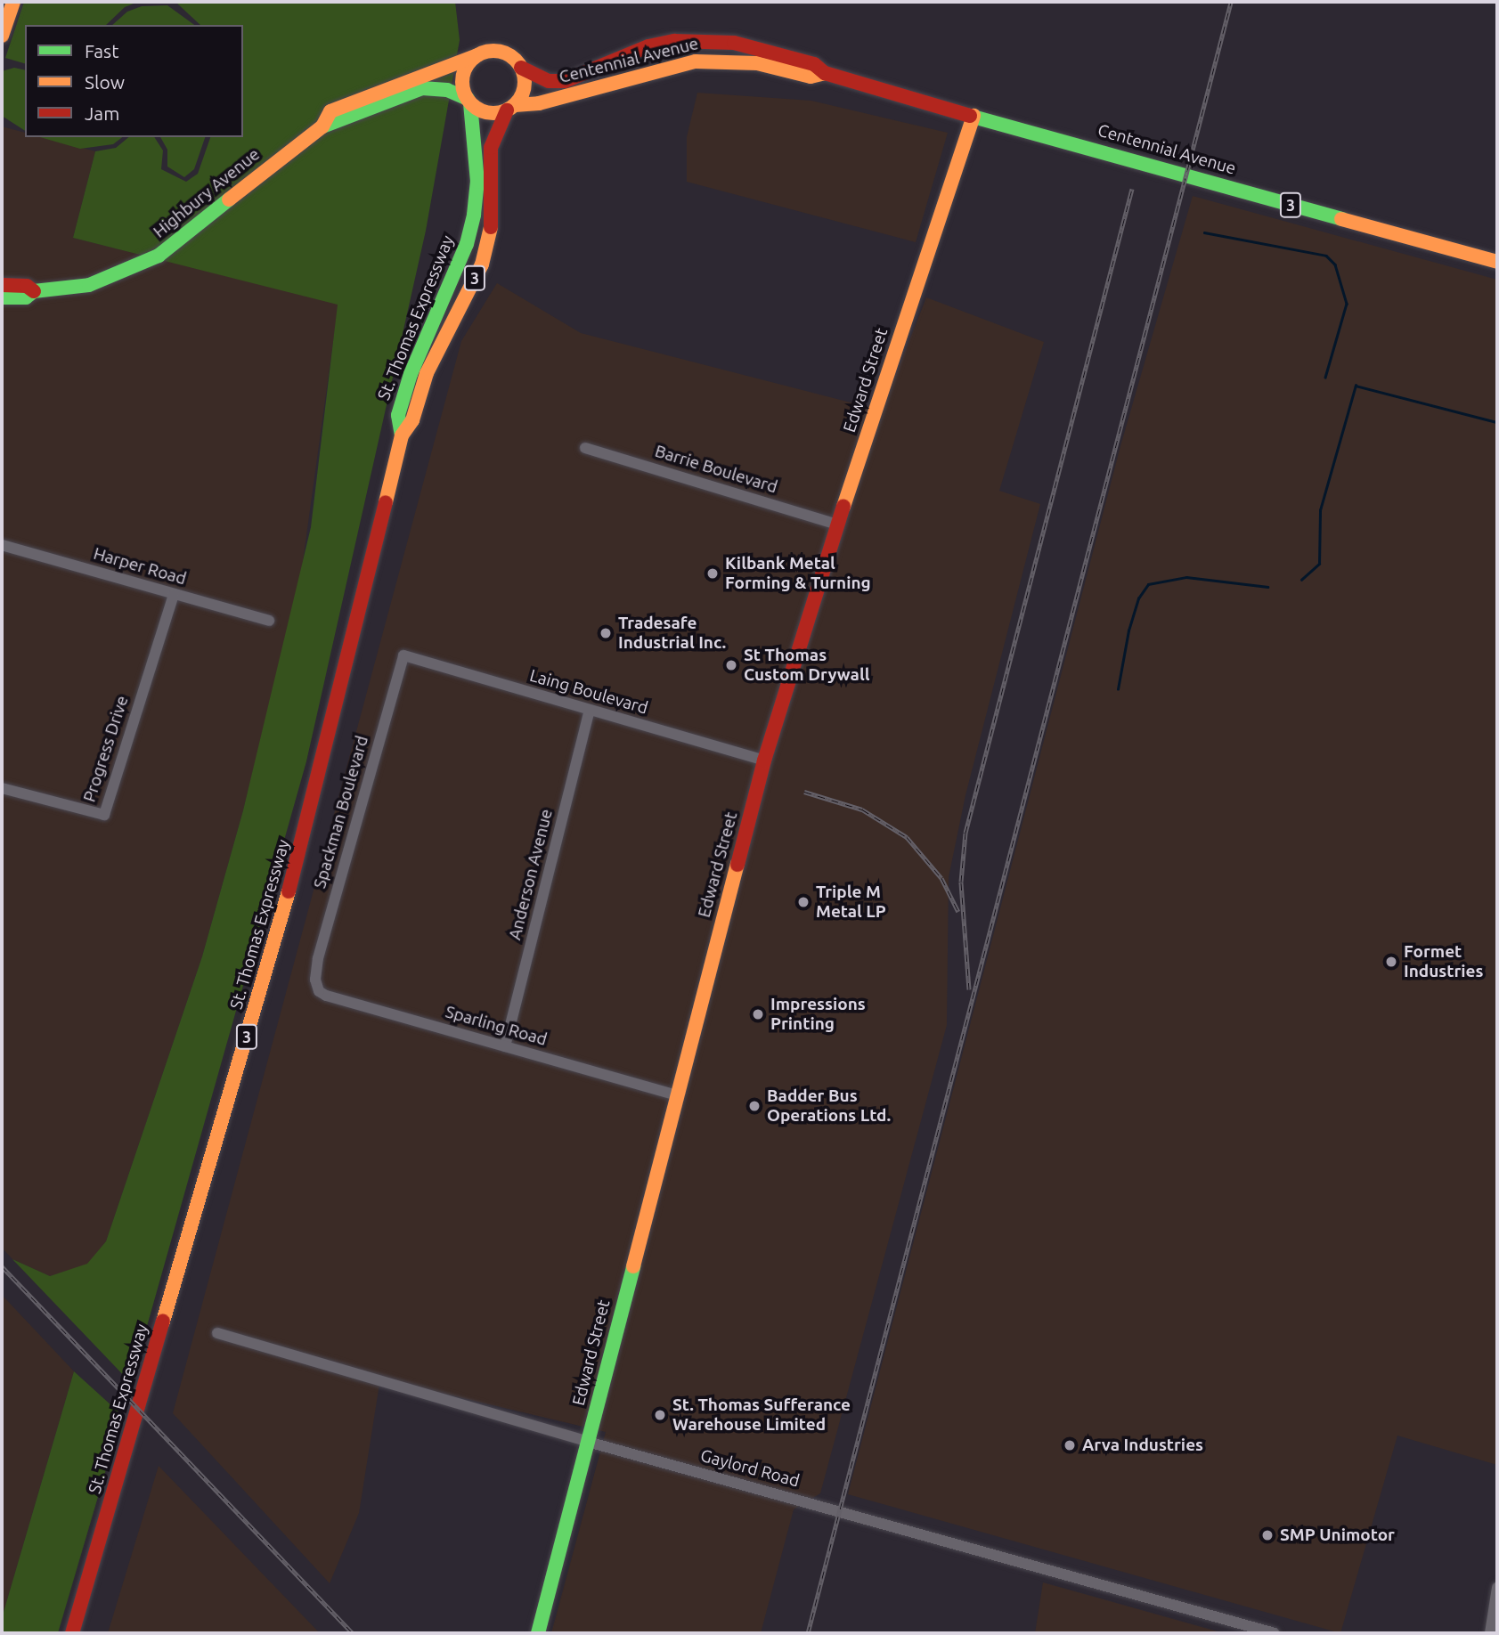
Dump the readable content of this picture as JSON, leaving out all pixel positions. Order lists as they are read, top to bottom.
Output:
{
  "streets": {
    "main road": [
      "Centennial Avenue",
      "Highbury Avenue",
      "3",
      "St. Thomas Expressway",
      "Edward Street"
    ],
    "street": [
      "Barrie Boulevard",
      "Harper Road",
      "Laing Boulevard",
      "Progress Drive",
      "Spackman Boulevard",
      "Anderson Avenue",
      "Sparling Road",
      "Gaylord Road"
    ]
  },
  "crossings": [
    ["Centennial Avenue", "Highbury Avenue"],
    ["Centennial Avenue", "St. Thomas Expressway"],
    ["Centennial Avenue", "Edward Street"],
    ["Highbury Avenue", "St. Thomas Expressway"],
    ["Edward Street", "Barrie Boulevard"],
    ["Edward Street", "Laing Boulevard"],
    ["Edward Street", "Sparling Road"],
    ["Edward Street", "Gaylord Road"],
    ["Harper Road", "Progress Drive"],
    ["Laing Boulevard", "Spackman Boulevard"],
    ["Laing Boulevard", "Anderson Avenue"],
    ["Spackman Boulevard", "Sparling Road"],
    ["Anderson Avenue", "Sparling Road"]
  ],
  "places": [
    "Kilbank Metal Forming & Turning",
    "Tradesafe Industrial Inc.",
    "St Thomas Custom Drywall",
    "Triple M Metal LP",
    "Formet Industries",
    "Impressions Printing",
    "Badder Bus Operations Ltd.",
    "St. Thomas Sufferance Warehouse Limited",
    "Arva Industries",
    "SMP Unimotor"
  ],
  "legend": ["Fast", "Slow", "Jam"]
}
